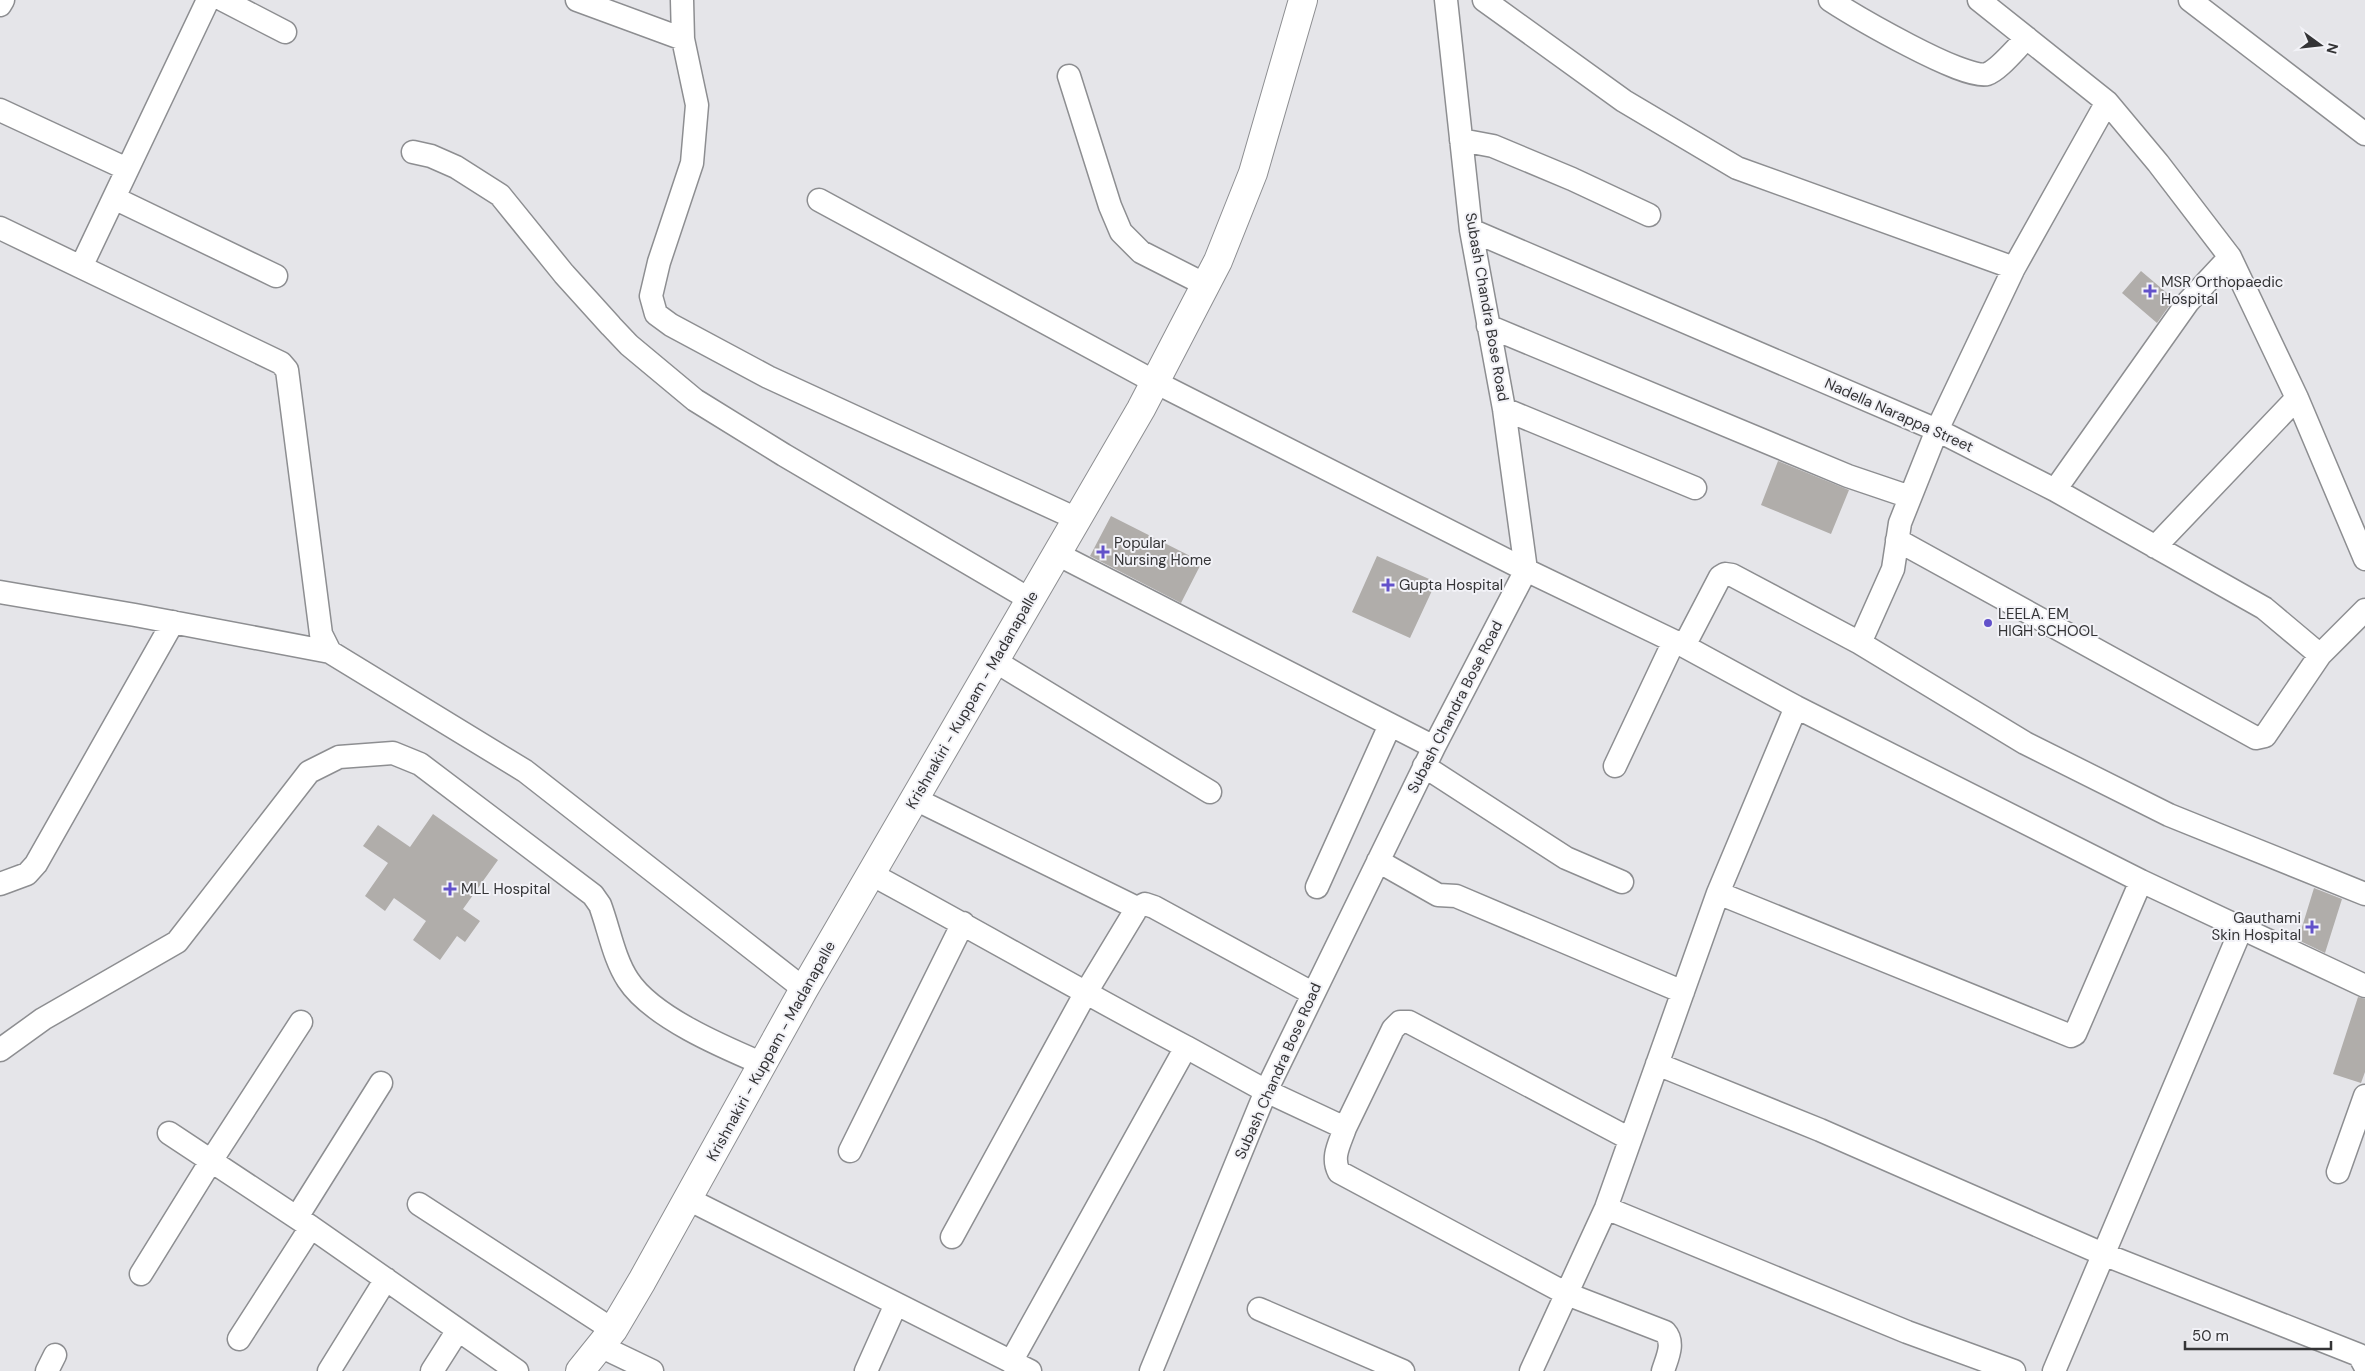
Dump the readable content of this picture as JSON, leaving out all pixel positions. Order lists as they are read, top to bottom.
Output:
{
  "streets": {
    "main road": ["Krishnakiri - Kuppam - Madanapalle"],
    "street": ["Subash Chandra Bose Road", "Nadella Narappa Street"]
  },
  "crossings": [
    ["Subash Chandra Bose Road", "Nadella Narappa Street"]
  ],
  "places": {
    "health": [
      "MSR Orthopaedic Hospital",
      "Popular Nursing Home",
      "Gupta Hospital",
      "MLL Hospital",
      "Gauthami Skin Hospital"
    ],
    "other": ["LEELA. EM HIGH SCHOOL"]
  },
  "scale_bar": "50 m",
  "north": "right"
}
